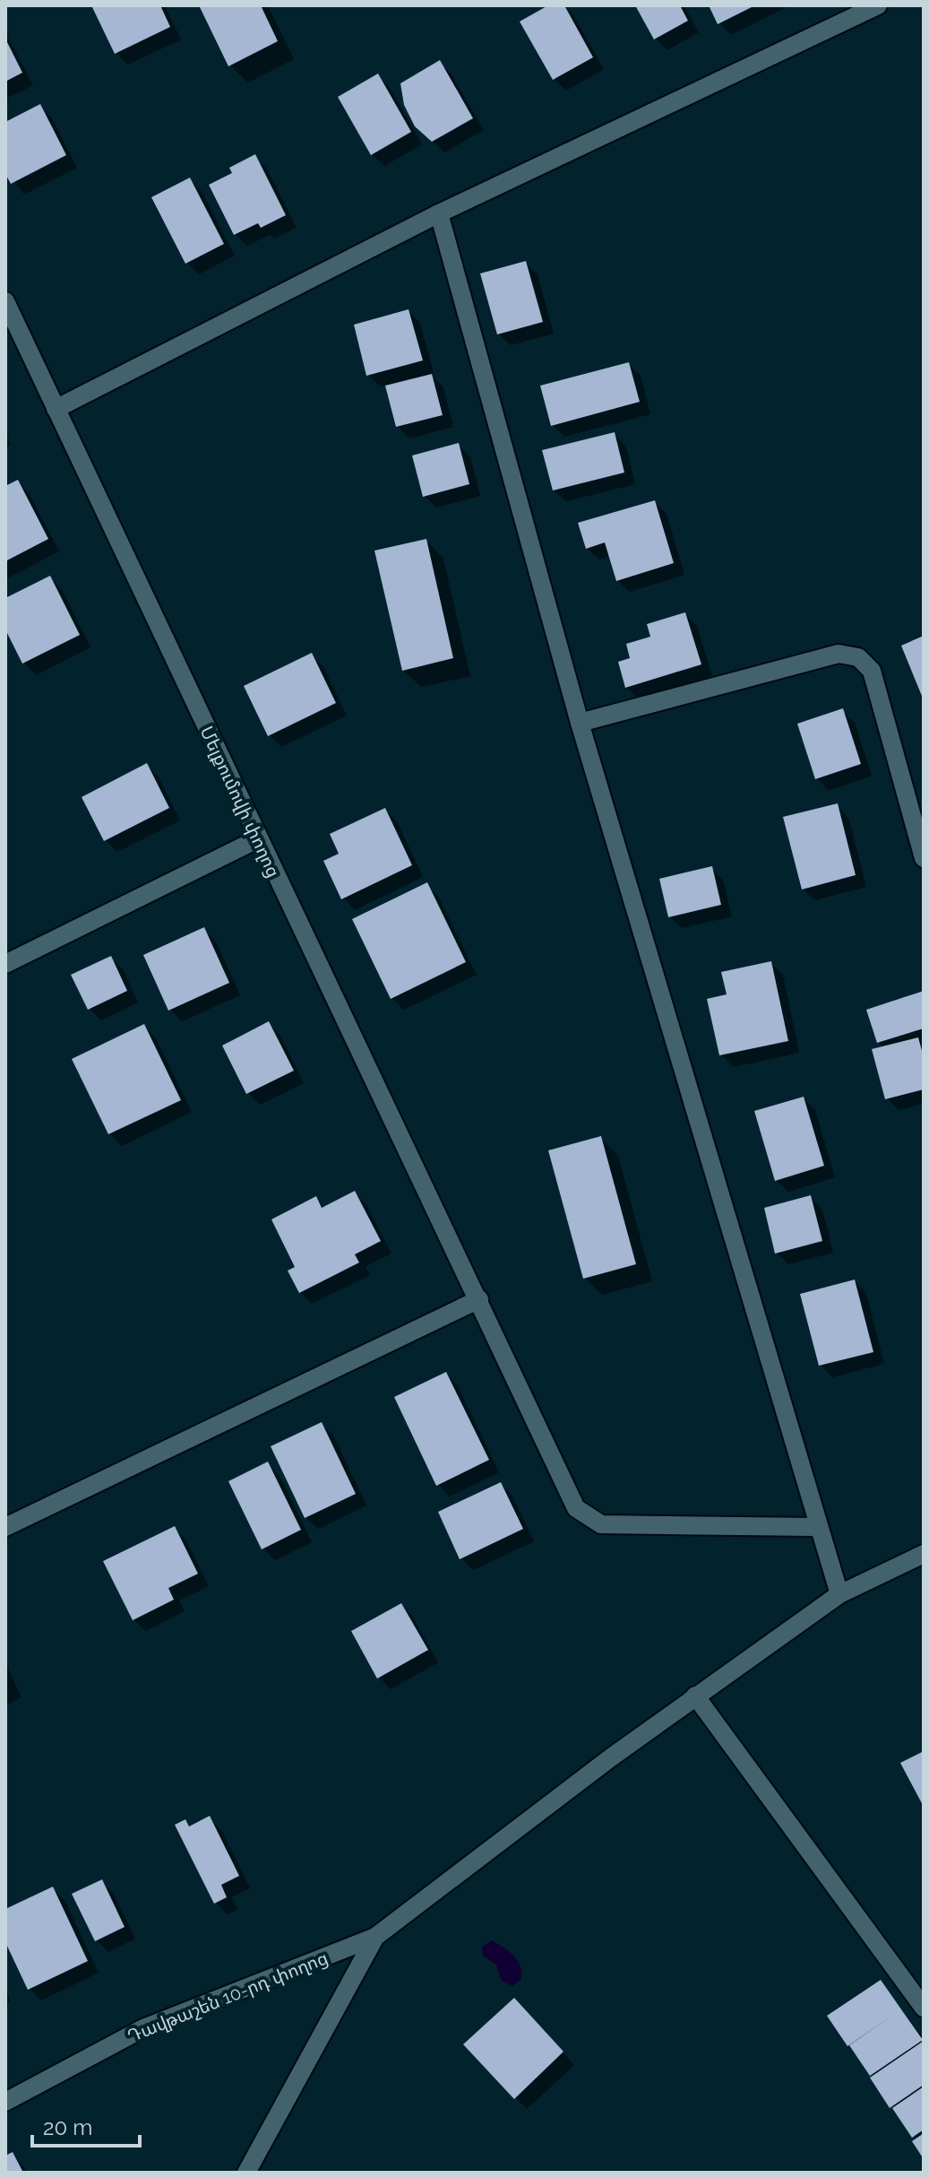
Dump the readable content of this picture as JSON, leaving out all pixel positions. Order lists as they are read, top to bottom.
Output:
{
  "streets": {
    "street": ["Մելքումովի փողոց", "Դավթաշեն 10-րդ փողոց"]
  },
  "scale_bar": "20 m"
}
